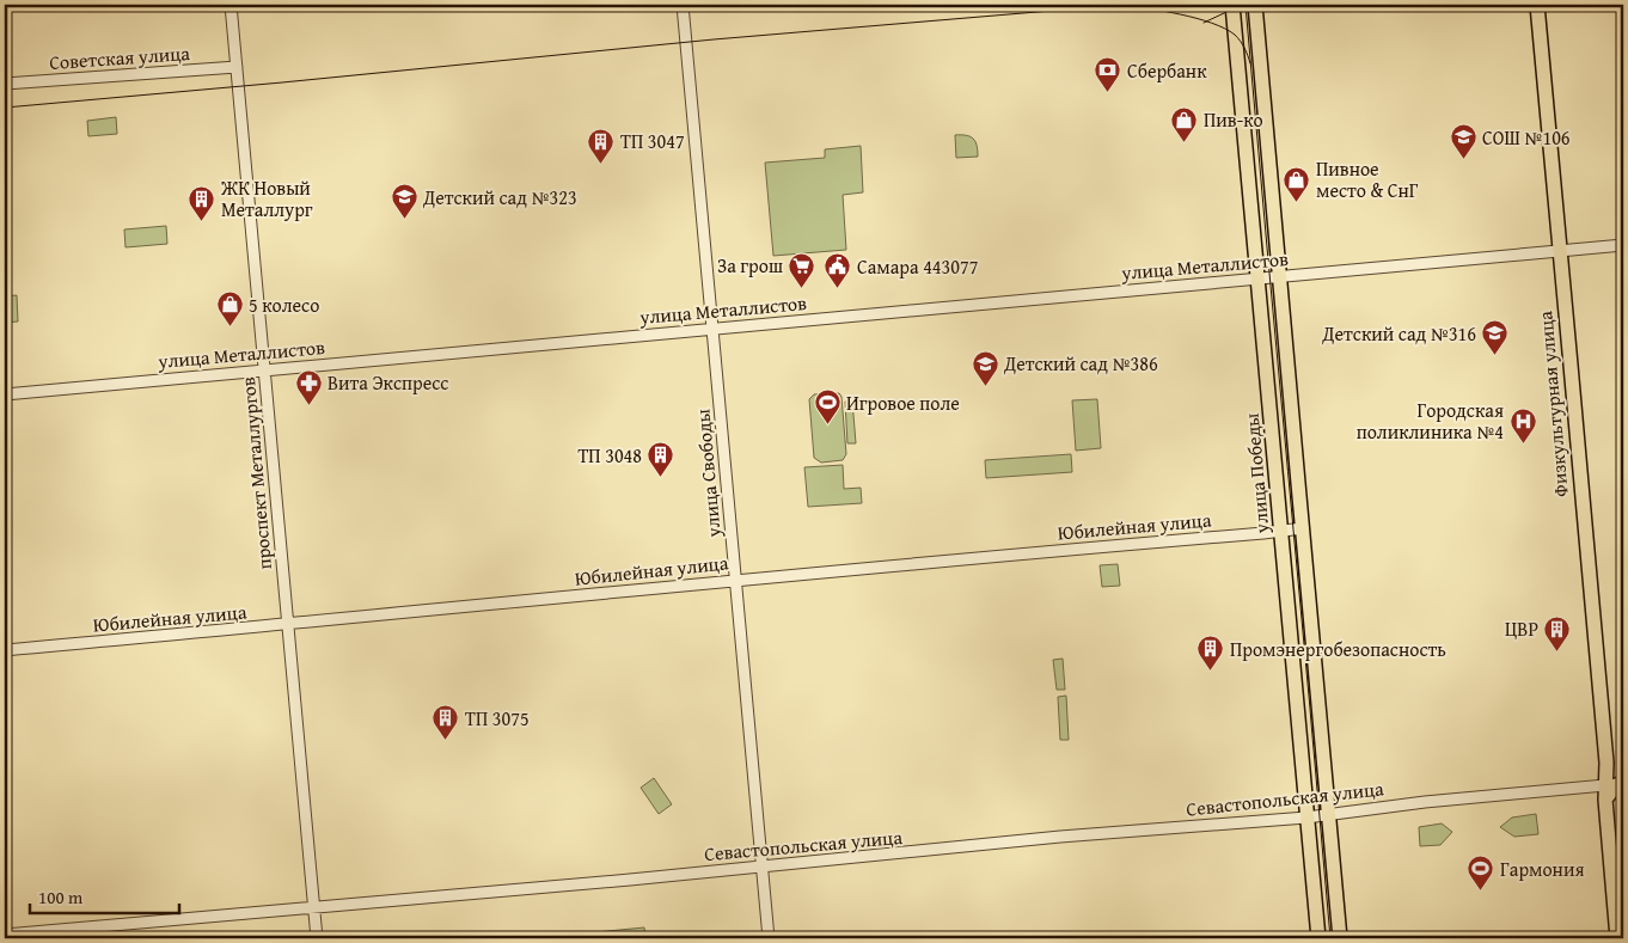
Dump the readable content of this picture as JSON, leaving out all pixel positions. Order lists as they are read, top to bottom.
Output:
{
  "streets": {
    "main road": ["Физкультурная улица", "улица Победы"],
    "street": [
      "Советская улица",
      "улица Металлистов",
      "проспект Металлургов",
      "улица Свободы",
      "Юбилейная улица",
      "Севастопольская улица"
    ]
  },
  "crossings": [
    ["Советская улица", "проспект Металлургов"],
    ["улица Металлистов", "Физкультурная улица"],
    ["улица Металлистов", "проспект Металлургов"],
    ["улица Металлистов", "улица Свободы"],
    ["улица Металлистов", "улица Победы"],
    ["Физкультурная улица", "Севастопольская улица"],
    ["проспект Металлургов", "Юбилейная улица"],
    ["проспект Металлургов", "Севастопольская улица"],
    ["улица Свободы", "Юбилейная улица"],
    ["улица Свободы", "Севастопольская улица"],
    ["улица Победы", "Юбилейная улица"],
    ["улица Победы", "Севастопольская улица"]
  ],
  "places": {
    "bank": ["Сбербанк"],
    "shop": ["Пив-ко", "Пивное место & СнГ", "5 колесо"],
    "school or university": [
      "СОШ №106",
      "Детский сад №323",
      "Детский сад №316",
      "Детский сад №386"
    ],
    "building": [
      "ТП 3047",
      "ЖК Новый Металлург",
      "ТП 3048",
      "ЦВР",
      "Промэнергобезопасность",
      "ТП 3075"
    ],
    "supermarket": ["За грош"],
    "public building": ["Самара 443077"],
    "pharmacy": ["Вита Экспресс"],
    "sports": ["Игровое поле", "Гармония"],
    "hospital": ["Городская поликлиника №4"]
  },
  "scale_bar": "100 m"
}
